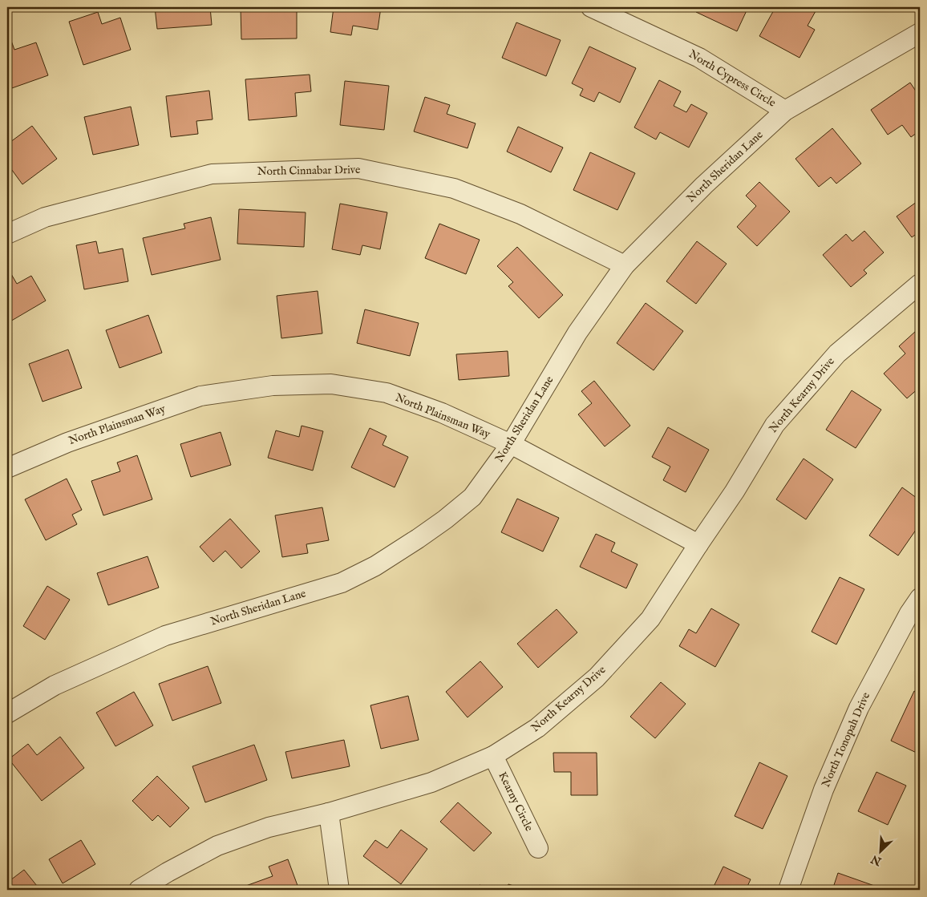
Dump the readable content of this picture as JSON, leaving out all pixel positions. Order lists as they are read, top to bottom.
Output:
{
  "streets": {
    "street": [
      "North Cypress Circle",
      "North Sheridan Lane",
      "North Cinnabar Drive",
      "North Kearny Drive",
      "North Plainsman Way",
      "North Tonopah Drive",
      "Kearny Circle"
    ]
  },
  "crossings": [
    ["North Cypress Circle", "North Sheridan Lane"],
    ["North Sheridan Lane", "North Cinnabar Drive"],
    ["North Sheridan Lane", "North Plainsman Way"],
    ["North Kearny Drive", "North Plainsman Way"],
    ["North Kearny Drive", "Kearny Circle"]
  ],
  "north": "bottom left"
}
